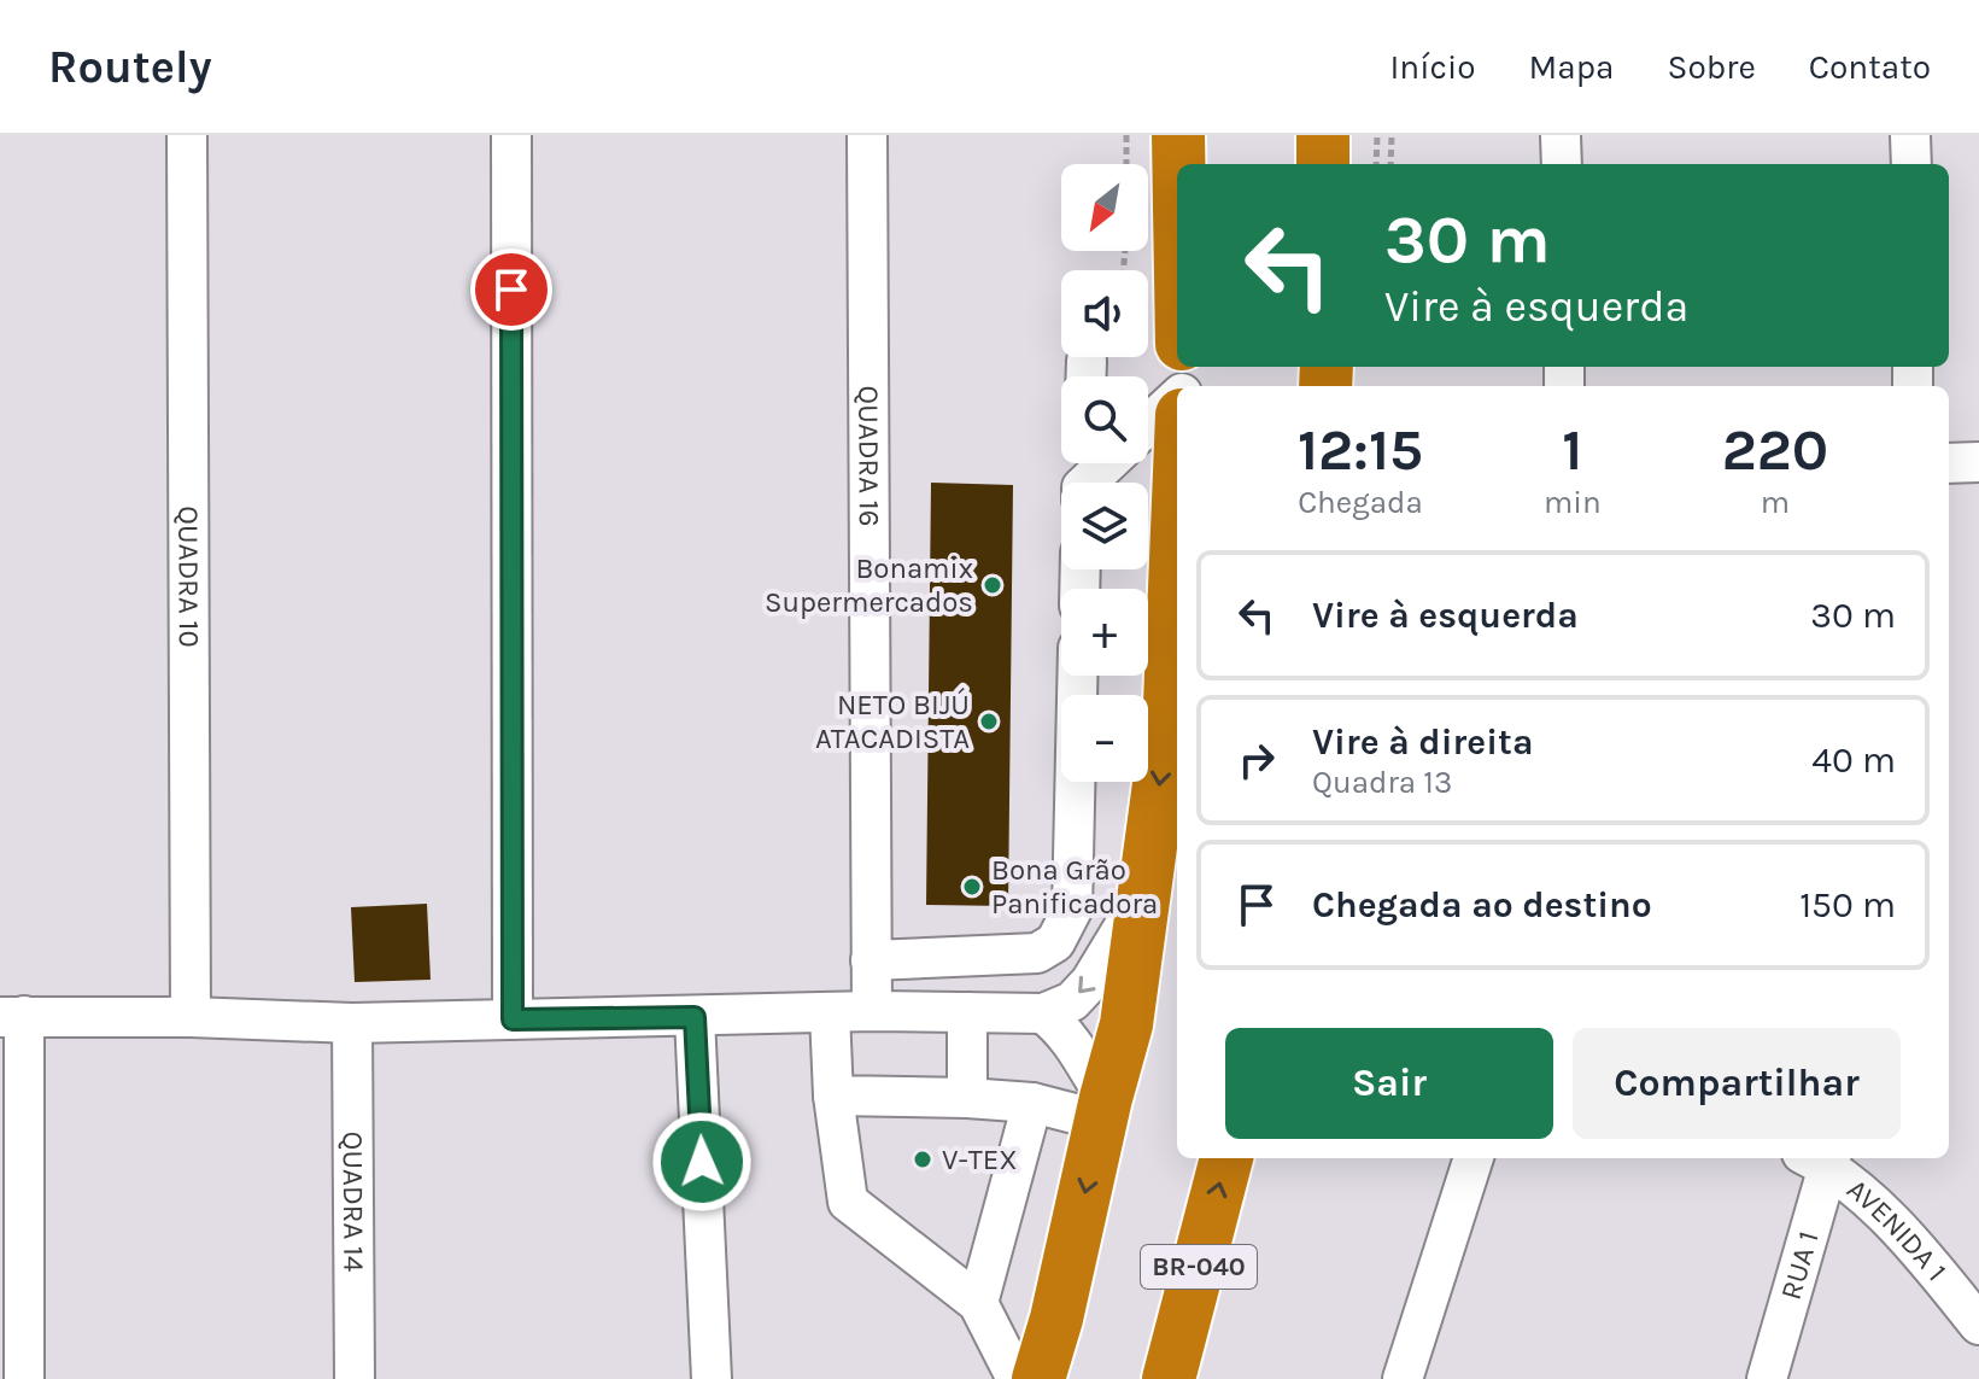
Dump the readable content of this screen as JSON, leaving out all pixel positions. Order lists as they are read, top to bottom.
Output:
{
  "streets": {
    "highway": ["BR-040"],
    "street": [
      "QUADRA 16",
      "QUADRA 10",
      "QUADRA 14",
      "AVENIDA 1",
      "RUA 1"
    ]
  },
  "crossings": [
    ["AVENIDA 1", "RUA 1"]
  ],
  "places": [
    "Bonamix Supermercados",
    "NETO BIJÚ ATACADISTA",
    "Bona Grão Panificadora",
    "V-TEX"
  ],
  "north": "bottom left",
  "page": {
    "header": "Routely",
    "nav": [
      "Início",
      "Mapa",
      "Sobre",
      "Contato"
    ],
    "map_buttons": ["+", "−"],
    "turn": ["30 m", "Vire à esquerda"],
    "eta": [
      "12:15",
      "Chegada",
      "1",
      "min",
      "220",
      "m"
    ],
    "list": [
      {
        "name": "Vire à esquerda",
        "value": "30 m"
      },
      {
        "name": "Vire à direita",
        "note": "Quadra 13",
        "value": "40 m"
      },
      {
        "name": "Chegada ao destino",
        "value": "150 m"
      }
    ],
    "buttons": ["Sair", "Compartilhar"]
  }
}
